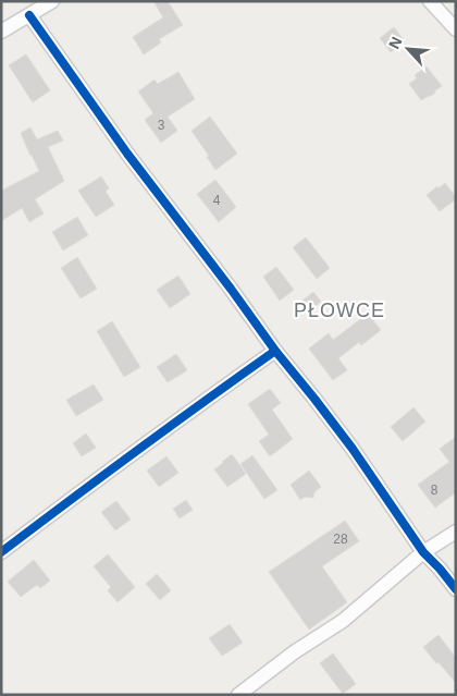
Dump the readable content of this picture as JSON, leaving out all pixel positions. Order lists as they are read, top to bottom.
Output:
{
  "districts": ["PŁOWCE"],
  "house_numbers": [
    "3",
    "4",
    "8",
    "28"
  ],
  "north": "top left"
}
